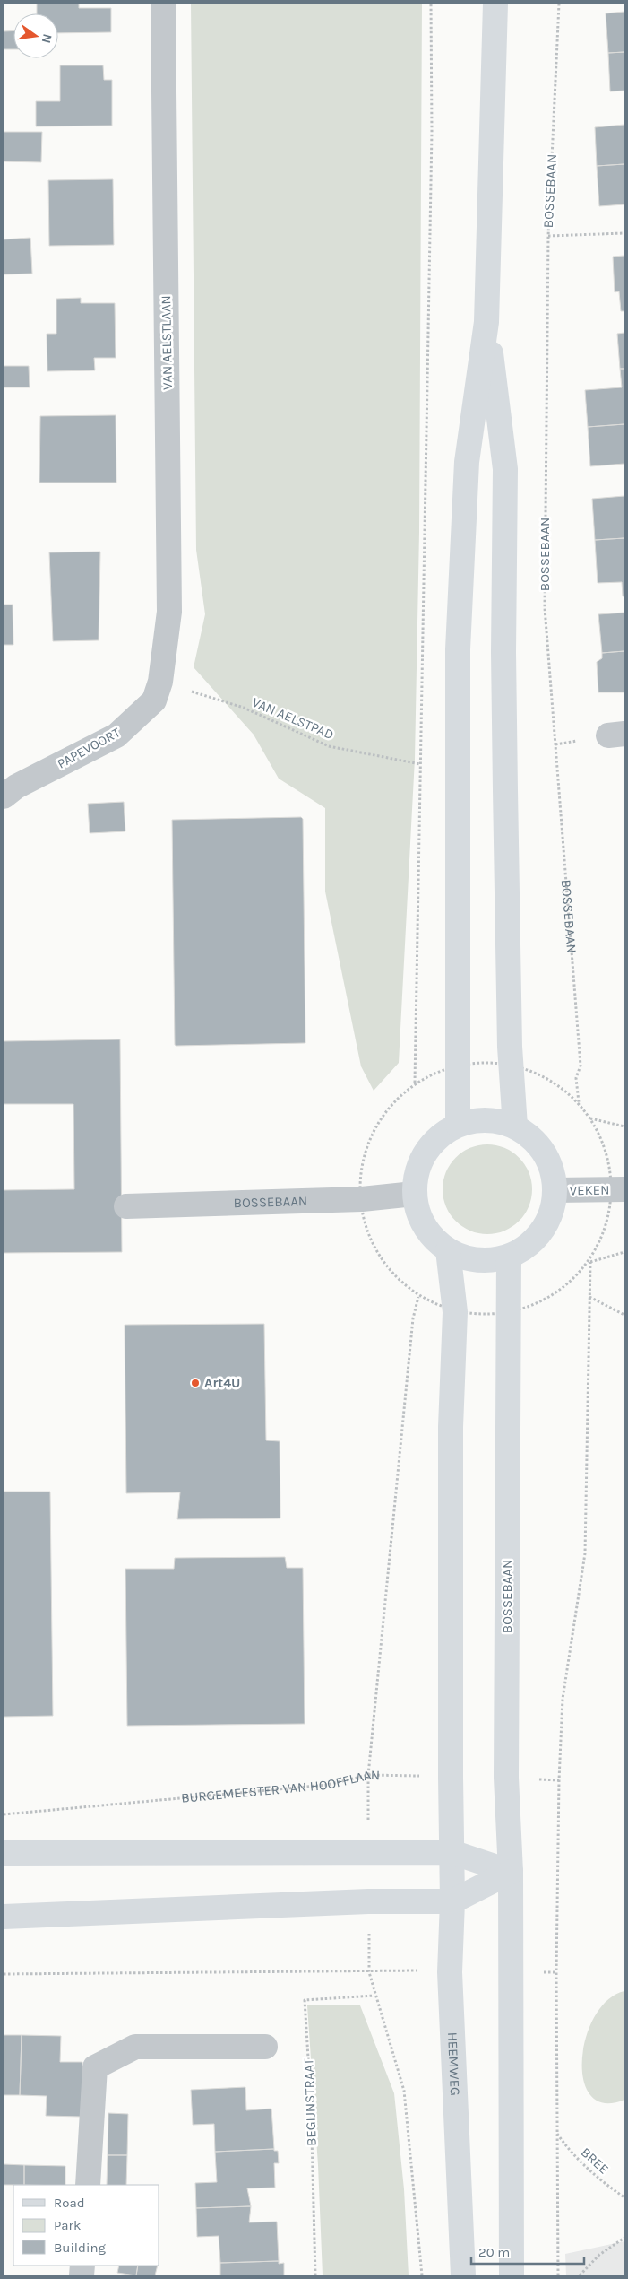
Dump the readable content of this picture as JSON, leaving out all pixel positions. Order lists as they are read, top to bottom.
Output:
{
  "streets": {
    "street": [
      "BOSSEBAAN",
      "VAN AELSTLAAN",
      "PAPEVOORT",
      "VEKEN",
      "HEEMWEG"
    ],
    "path": [
      "VAN AELSTPAD",
      "BURGEMEESTER VAN HOOFFLAAN",
      "BEGIJNSTRAAT",
      "BREE"
    ]
  },
  "crossings": [
    ["BOSSEBAAN", "VEKEN"],
    ["VAN AELSTLAAN", "VAN AELSTPAD"],
    ["VAN AELSTLAAN", "PAPEVOORT"],
    ["VAN AELSTPAD", "PAPEVOORT"]
  ],
  "places": ["Art4U"],
  "legend": ["Road", "Park", "Building"],
  "scale_bar": "20 m",
  "north": "right"
}
